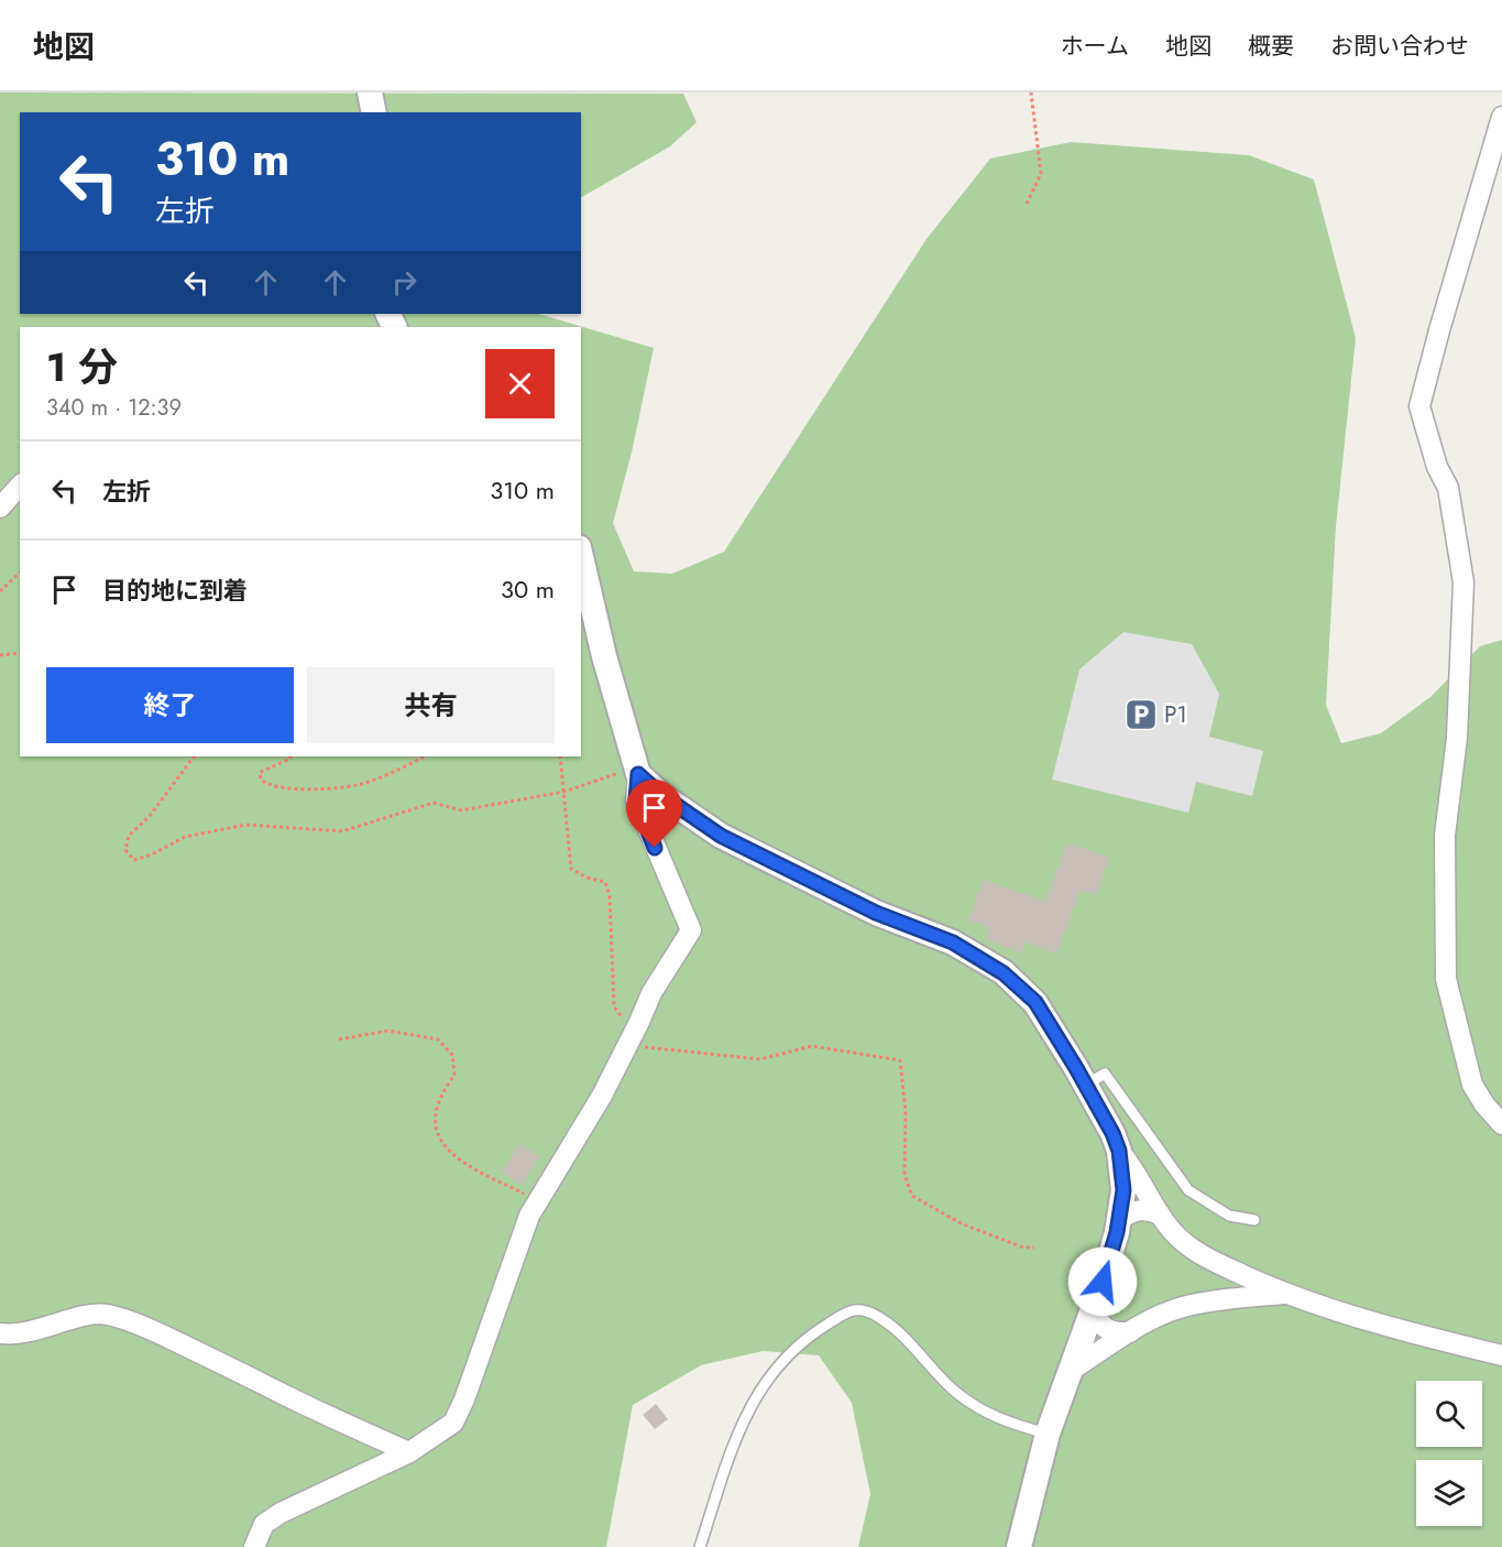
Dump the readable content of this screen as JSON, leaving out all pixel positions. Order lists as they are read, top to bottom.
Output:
{
  "places": {
    "parking": ["P1"]
  },
  "page": {
    "header": "地図",
    "nav": [
      "ホーム",
      "地図",
      "概要",
      "お問い合わせ"
    ],
    "turn": ["310 m", "左折"],
    "heading": ["1 分", "340 m · 12:39"],
    "list": [
      {
        "name": "左折",
        "value": "310 m"
      },
      {
        "name": "目的地に到着",
        "value": "30 m"
      }
    ],
    "buttons": ["終了", "共有"]
  }
}
